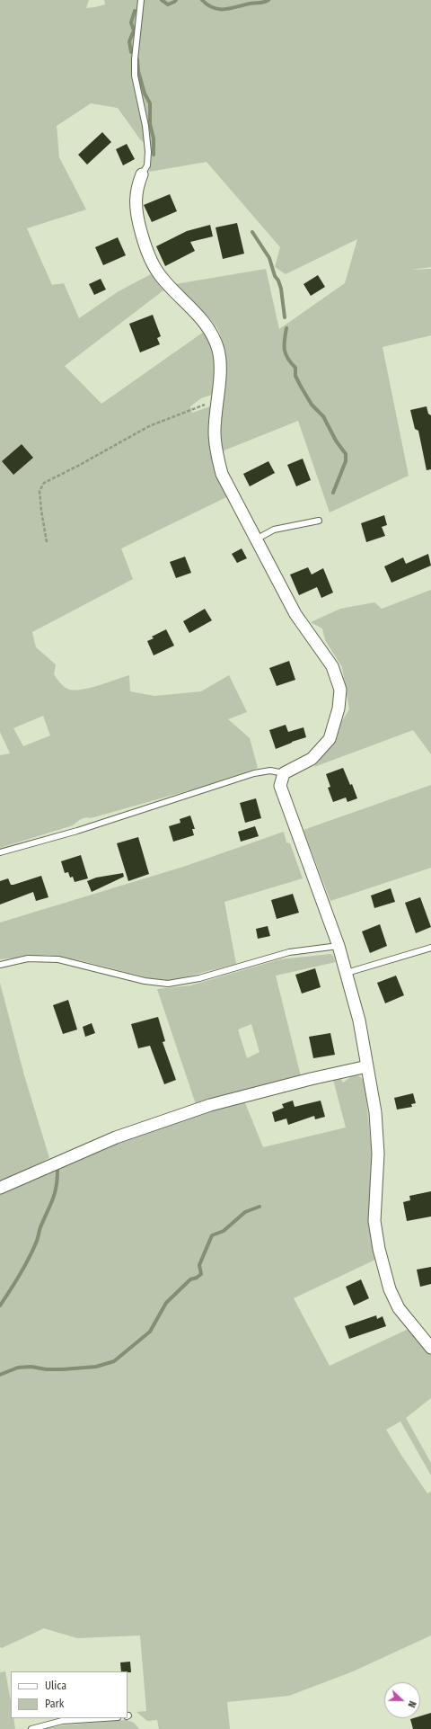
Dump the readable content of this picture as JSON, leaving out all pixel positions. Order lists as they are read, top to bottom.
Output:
{
  "legend": ["Ulica", "Park"],
  "north": "right"
}
